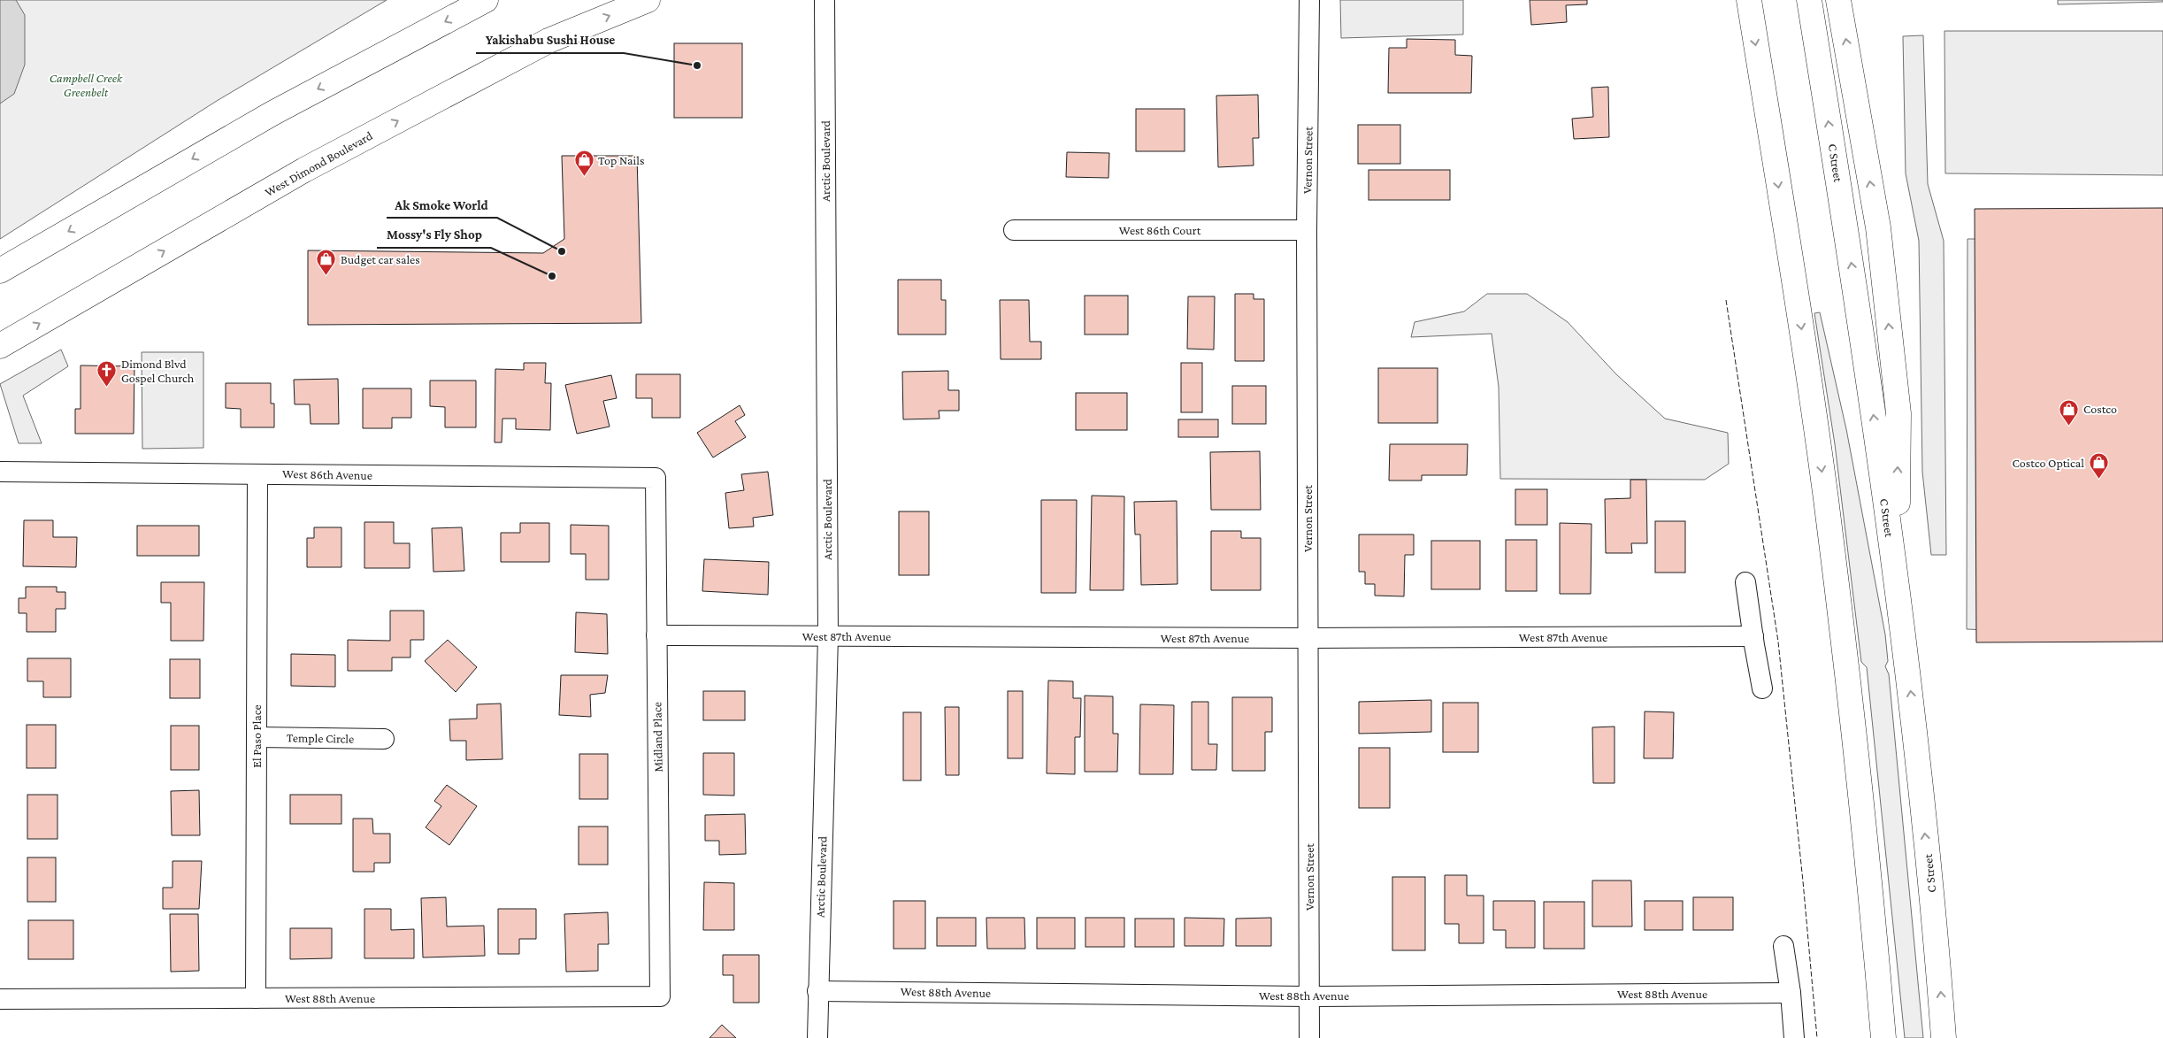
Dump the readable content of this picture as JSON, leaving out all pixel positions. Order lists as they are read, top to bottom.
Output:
{
  "streets": {
    "main road": ["C Street", "West Dimond Boulevard"],
    "street": [
      "Vernon Street",
      "Arctic Boulevard",
      "West 86th Court",
      "West 86th Avenue",
      "West 87th Avenue",
      "El Paso Place",
      "Midland Place",
      "Temple Circle",
      "West 88th Avenue"
    ]
  },
  "crossings": [
    ["Vernon Street", "West 86th Court"],
    ["Vernon Street", "West 87th Avenue"],
    ["Vernon Street", "West 88th Avenue"],
    ["Arctic Boulevard", "West 87th Avenue"],
    ["Arctic Boulevard", "West 88th Avenue"],
    ["West 86th Avenue", "El Paso Place"],
    ["West 86th Avenue", "Midland Place"],
    ["West 87th Avenue", "Midland Place"],
    ["El Paso Place", "Temple Circle"],
    ["El Paso Place", "West 88th Avenue"],
    ["Midland Place", "West 88th Avenue"]
  ],
  "parks": ["Campbell Creek Greenbelt"],
  "places": {
    "other": ["Yakishabu Sushi House", "Ak Smoke World", "Mossy's Fly Shop"],
    "shop": [
      "Top Nails",
      "Budget car sales",
      "Costco",
      "Costco Optical"
    ],
    "church": ["Dimond Blvd Gospel Church"]
  }
}
